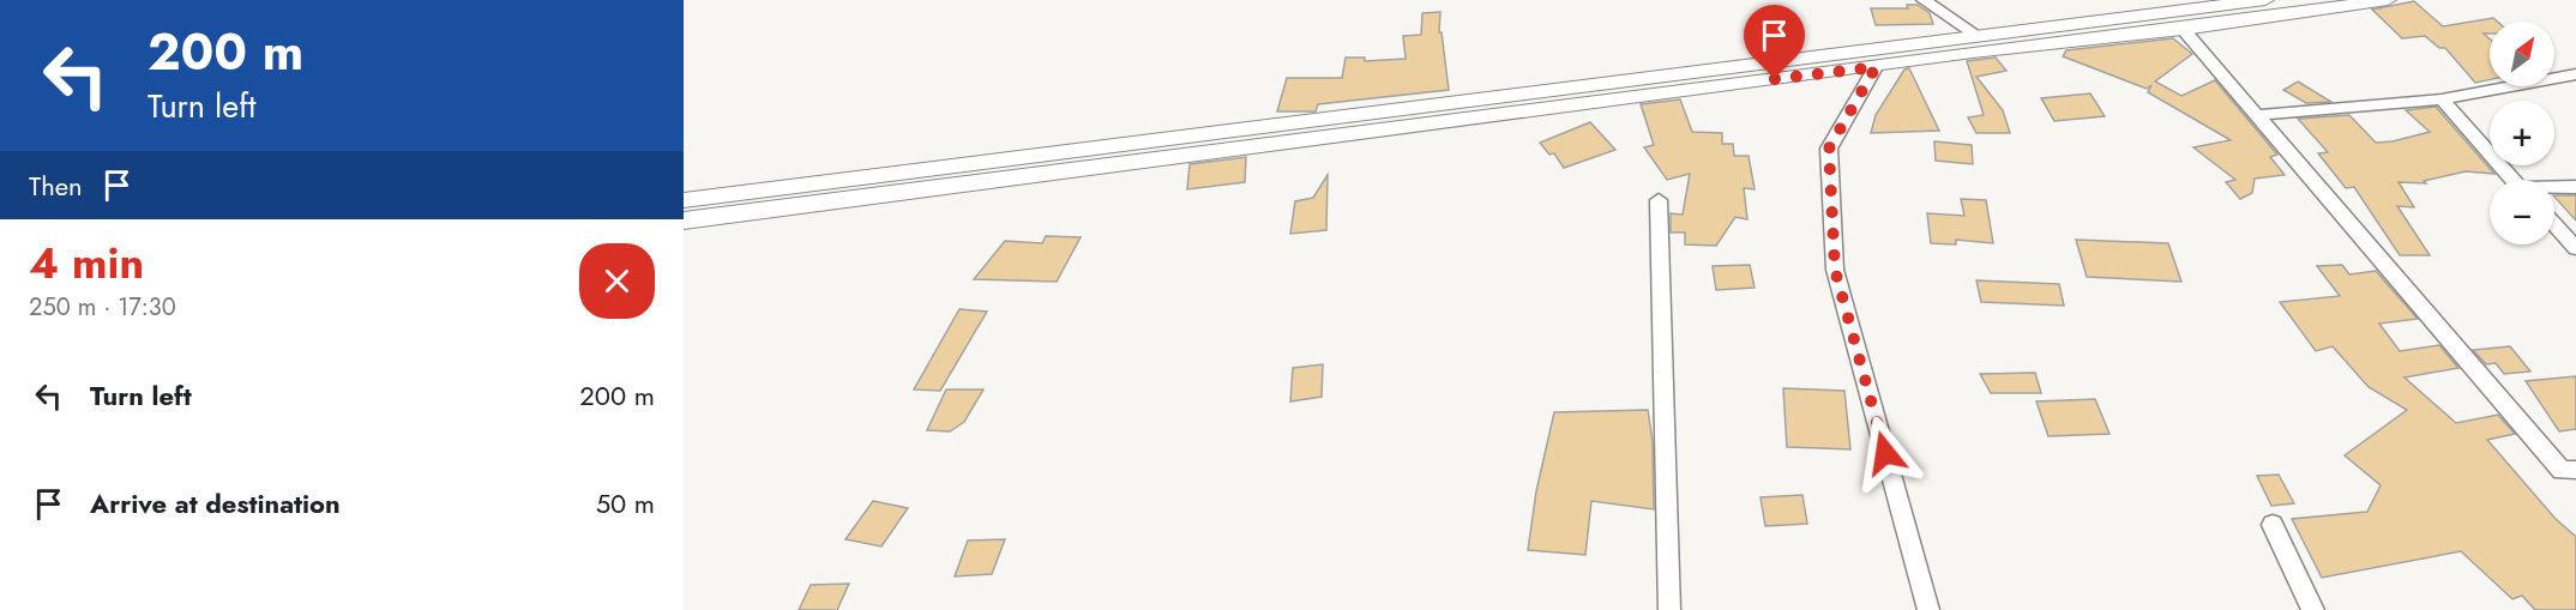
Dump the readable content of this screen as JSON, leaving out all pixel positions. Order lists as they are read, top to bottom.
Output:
{
  "north": "top right",
  "page": {
    "turn": ["200 m", "Turn left"],
    "map_buttons": ["+", "−"],
    "then": "Then",
    "heading": ["4 min", "250 m · 17:30"],
    "list": [
      {
        "name": "Turn left",
        "value": "200 m"
      },
      {
        "name": "Arrive at destination",
        "value": "50 m"
      }
    ]
  }
}
